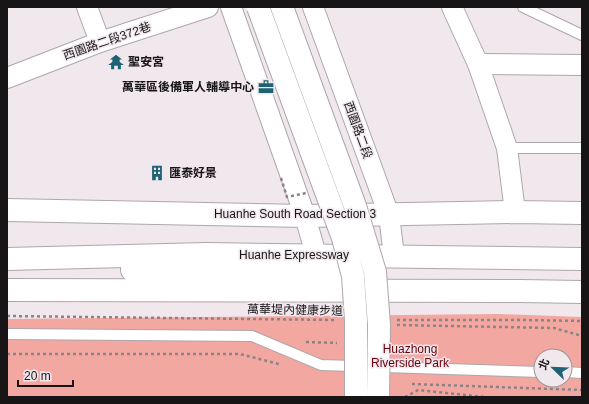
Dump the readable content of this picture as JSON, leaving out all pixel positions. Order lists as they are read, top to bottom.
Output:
{
  "streets": {
    "main road": ["Huanhe South Road Section 3", "Huanhe Expressway"],
    "street": ["西園路二段372巷", "西園路二段"],
    "path": ["萬華堤內健康步道"]
  },
  "crossings": [
    ["西園路二段", "Huanhe South Road Section 3"],
    ["西園路二段", "Huanhe Expressway"]
  ],
  "parks": ["Huazhong Riverside Park"],
  "places": {
    "temple": ["聖安宮"],
    "office": ["萬華區後備軍人輔導中心"],
    "building": ["匯泰好景"]
  },
  "scale_bar": "20 m",
  "north": "top left"
}
